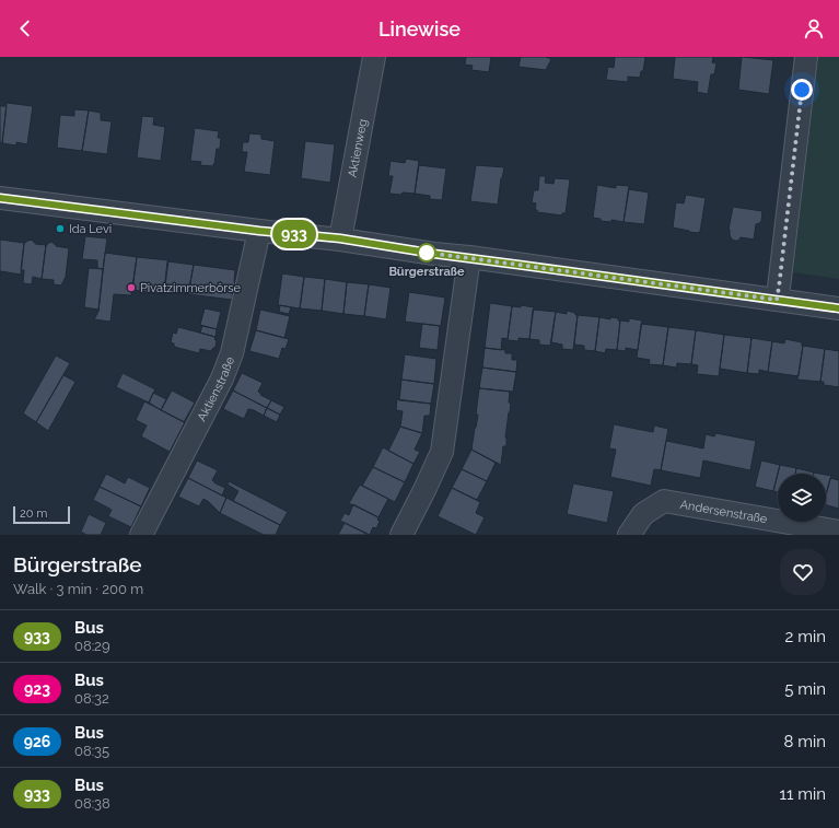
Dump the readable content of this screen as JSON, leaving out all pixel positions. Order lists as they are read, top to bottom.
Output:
{
  "streets": {
    "street": ["Aktienweg", "Aktienstraße", "Andersenstraße"]
  },
  "places": ["Ida Levi", "Bürgerstraße", "Pivatzimmerbörse"],
  "lines": ["bus line 933"],
  "scale_bar": "20 m",
  "page": {
    "header": "Linewise",
    "on_map": "933",
    "scale": "20 m",
    "heading": ["Bürgerstraße", "Walk · 3 min · 200 m"],
    "list": [
      {
        "mark": "933",
        "name": "Bus",
        "note": "08:29",
        "value": "2 min"
      },
      {
        "mark": "923",
        "name": "Bus",
        "note": "08:32",
        "value": "5 min"
      },
      {
        "mark": "926",
        "name": "Bus",
        "note": "08:35",
        "value": "8 min"
      },
      {
        "mark": "933",
        "name": "Bus",
        "note": "08:38",
        "value": "11 min"
      }
    ]
  }
}
